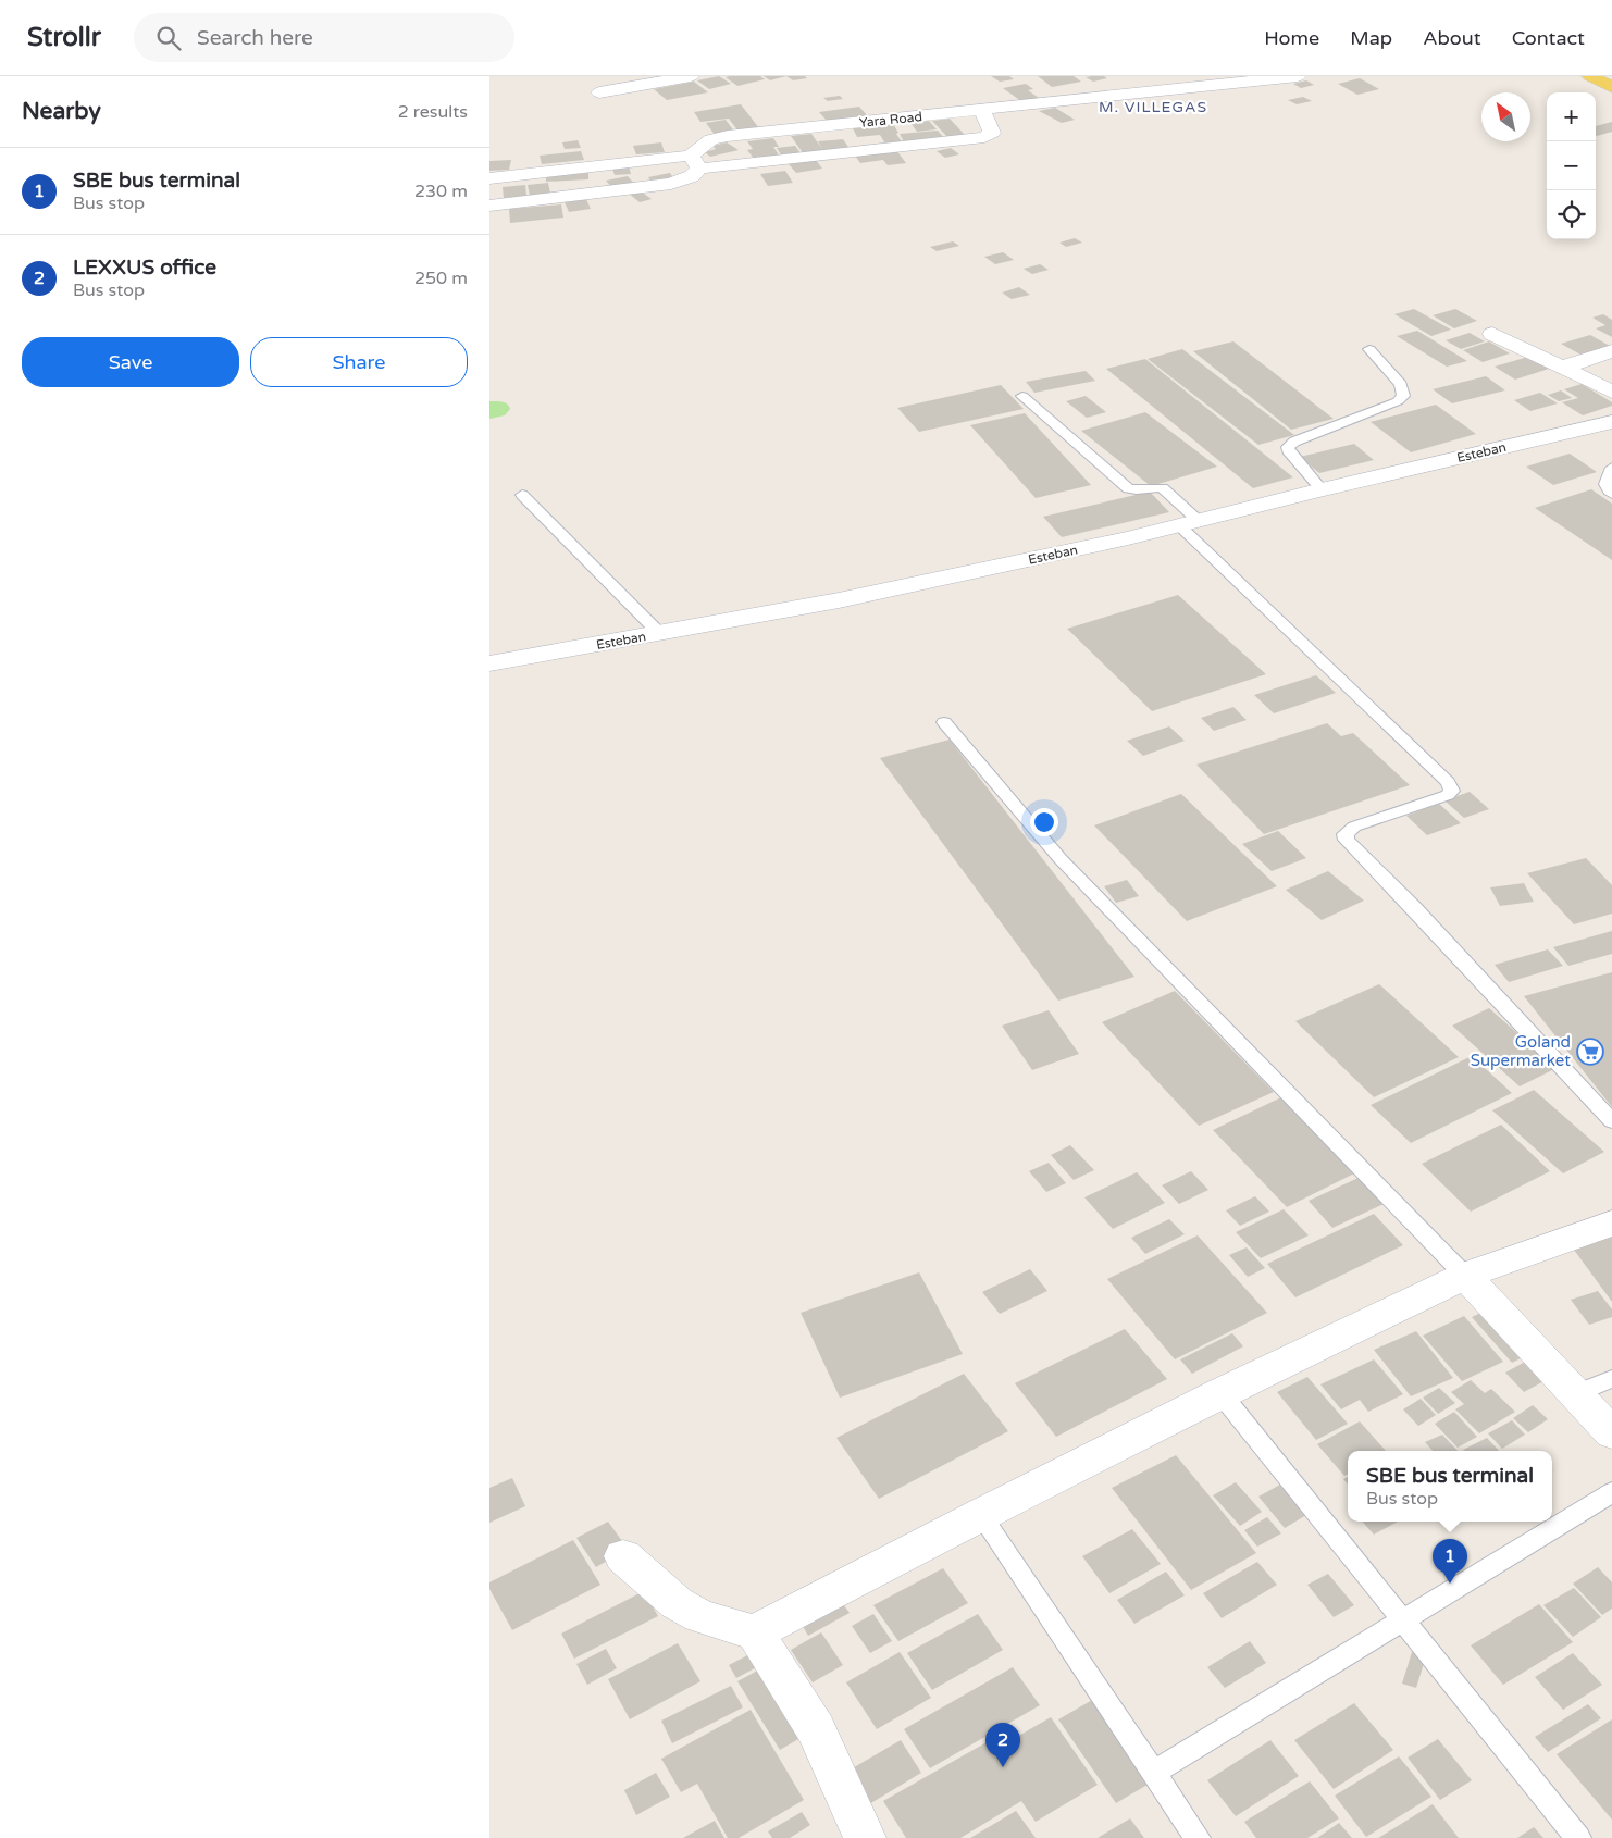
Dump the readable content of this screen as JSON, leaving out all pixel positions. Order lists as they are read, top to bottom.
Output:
{
  "streets": {
    "street": ["Yara Road", "Esteban"]
  },
  "districts": ["M. VILLEGAS"],
  "places": {
    "supermarket": ["Goland Supermarket"]
  },
  "north": "top left",
  "page": {
    "header": "Strollr",
    "search": "Search here",
    "nav": [
      "Home",
      "Map",
      "About",
      "Contact"
    ],
    "heading": ["Nearby", "2 results"],
    "map_buttons": ["+", "−"],
    "list": [
      {
        "mark": "1",
        "name": "SBE bus terminal",
        "note": "Bus stop",
        "value": "230 m"
      },
      {
        "mark": "2",
        "name": "LEXXUS office",
        "note": "Bus stop",
        "value": "250 m"
      }
    ],
    "buttons": ["Save", "Share"],
    "popup": ["SBE bus terminal", "Bus stop"],
    "pins": ["1", "2"]
  }
}
